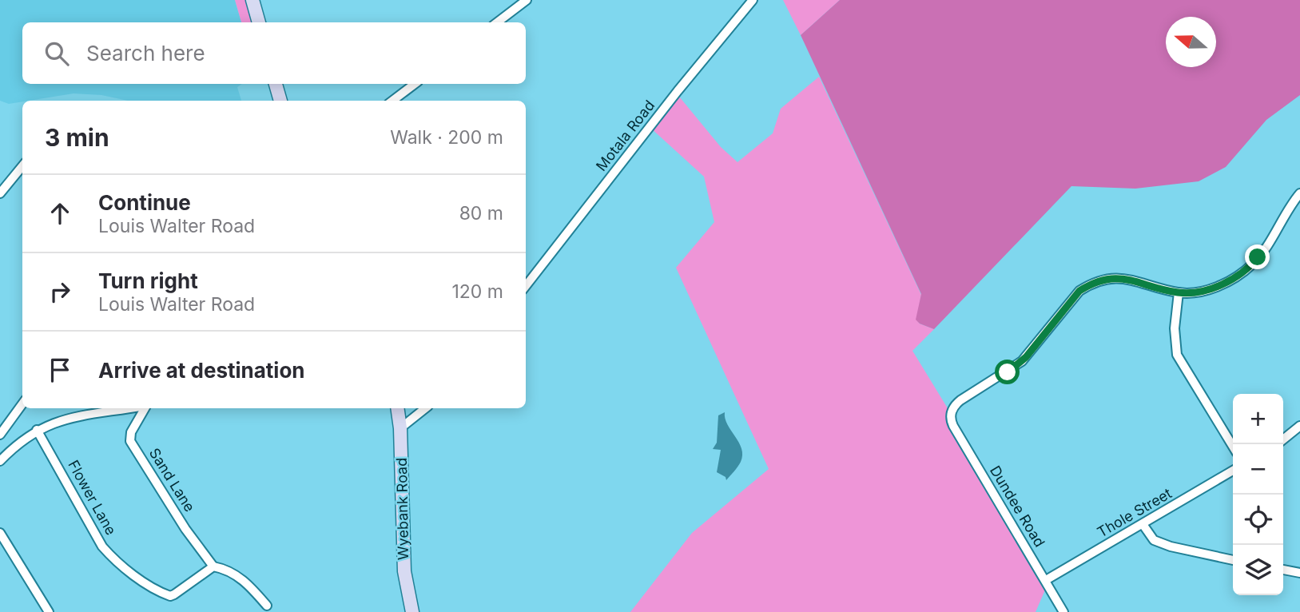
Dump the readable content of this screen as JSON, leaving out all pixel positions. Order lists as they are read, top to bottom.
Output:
{
  "streets": {
    "street": [
      "Motala Road",
      "Sand Lane",
      "Flower Lane",
      "Dundee Road",
      "Wyebank Road",
      "Thole Street"
    ]
  },
  "crossings": [
    ["Sand Lane", "Flower Lane"],
    ["Dundee Road", "Thole Street"]
  ],
  "north": "left",
  "page": {
    "search": "Search here",
    "heading": ["3 min", "Walk · 200 m"],
    "list": [
      ["Continue", "Louis Walter Road", "80 m"],
      ["Turn right", "Louis Walter Road", "120 m"],
      "Arrive at destination"
    ],
    "map_buttons": ["+", "−"]
  }
}
